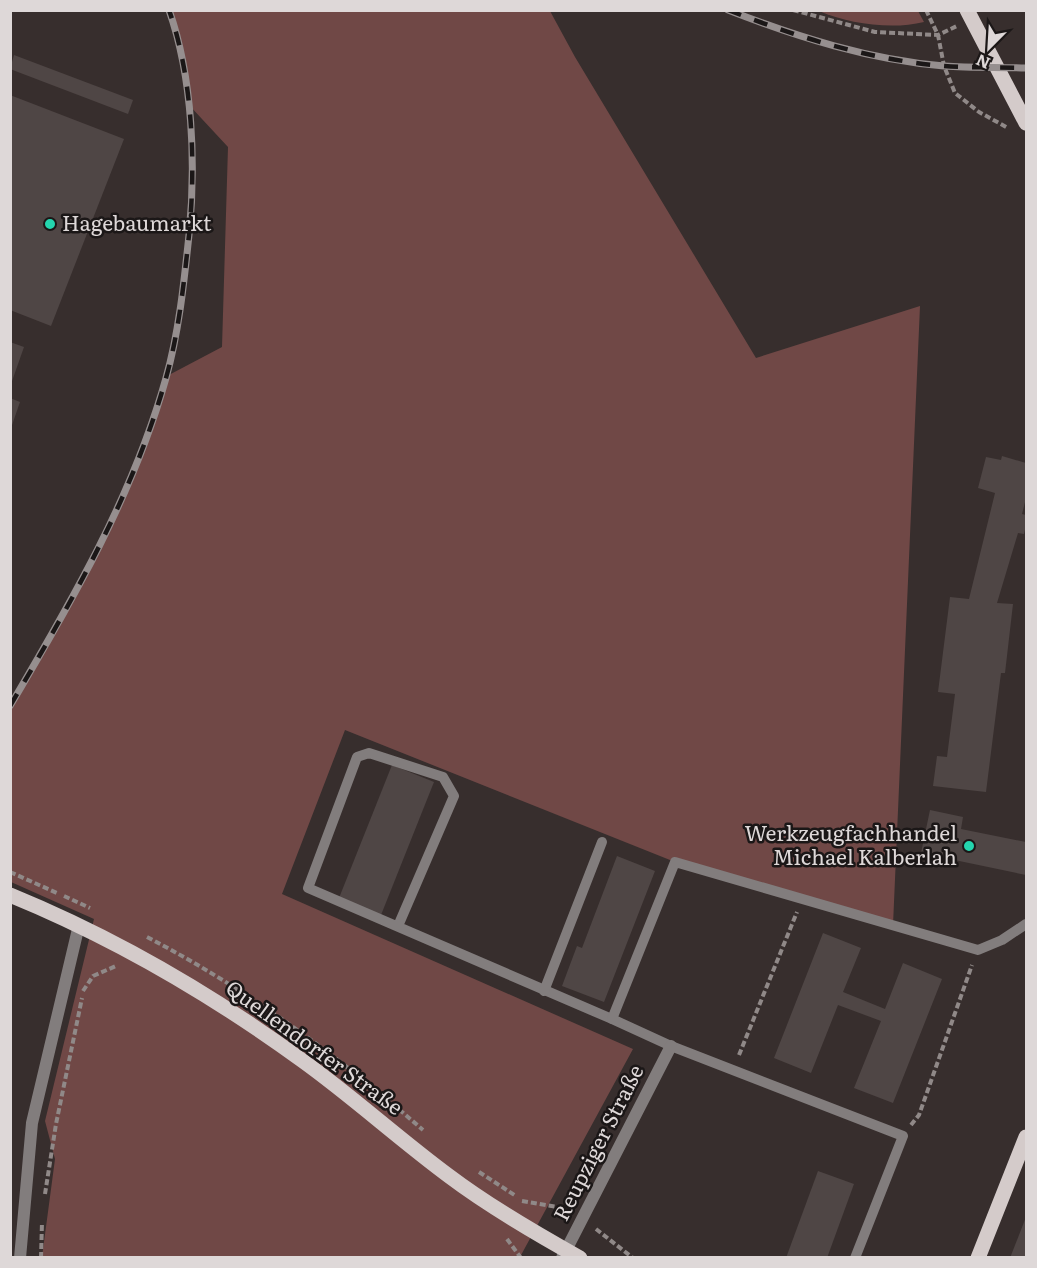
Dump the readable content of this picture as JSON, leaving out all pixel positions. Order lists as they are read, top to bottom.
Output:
{
  "streets": {
    "main road": ["Quellendorfer Straße"],
    "street": ["Reupziger Straße"]
  },
  "crossings": [
    ["Quellendorfer Straße", "Reupziger Straße"]
  ],
  "places": ["Hagebaumarkt", "Werkzeugfachhandel Michael Kalberlah"],
  "north": "bottom left"
}
